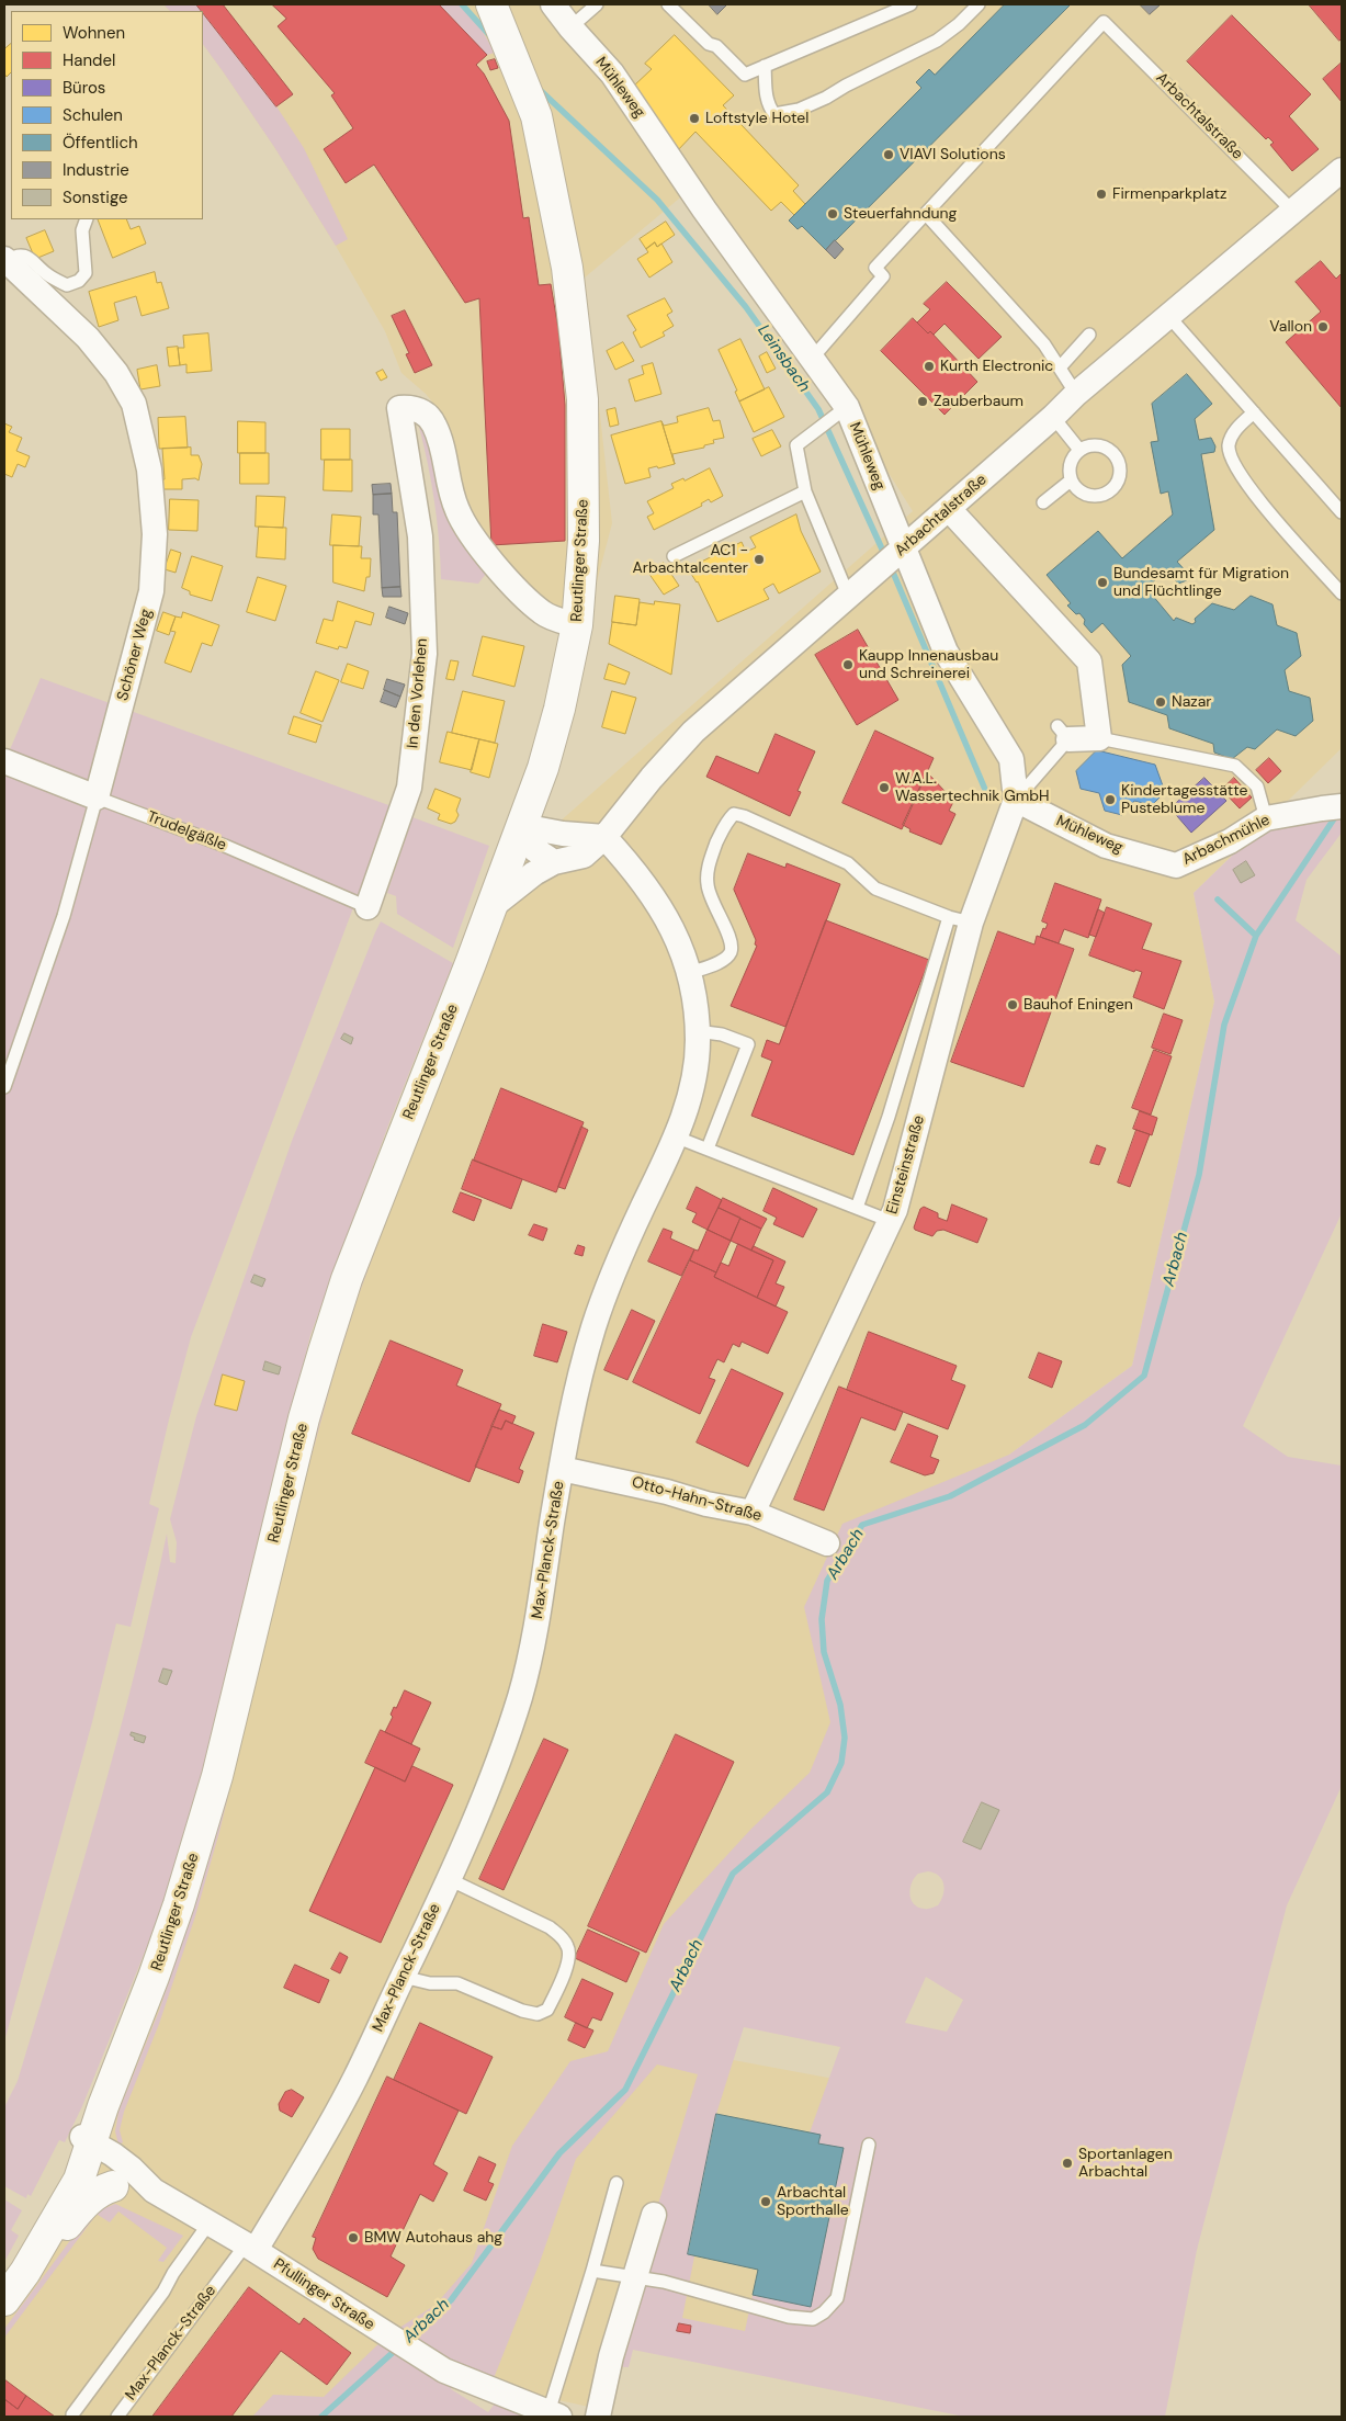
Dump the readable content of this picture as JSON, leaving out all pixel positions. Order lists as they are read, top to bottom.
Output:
{
  "streets": {
    "main road": ["Reutlinger Straße"],
    "street": [
      "Mühleweg",
      "Arbachtalstraße",
      "Schöner Weg",
      "In den Vorlehen",
      "Trudelgäßle",
      "Arbachmühle",
      "Einsteinstraße",
      "Otto-Hahn-Straße",
      "Max-Planck-Straße",
      "Pfullinger Straße"
    ]
  },
  "crossings": [
    ["Mühleweg", "Arbachtalstraße"],
    ["Mühleweg", "Arbachmühle"],
    ["Mühleweg", "Einsteinstraße"],
    ["Arbachtalstraße", "Reutlinger Straße"],
    ["Arbachtalstraße", "Max-Planck-Straße"],
    ["Reutlinger Straße", "In den Vorlehen"],
    ["Reutlinger Straße", "Pfullinger Straße"],
    ["Schöner Weg", "Trudelgäßle"],
    ["In den Vorlehen", "Trudelgäßle"],
    ["Einsteinstraße", "Otto-Hahn-Straße"],
    ["Otto-Hahn-Straße", "Max-Planck-Straße"],
    ["Max-Planck-Straße", "Pfullinger Straße"]
  ],
  "water": ["Leinsbach", "Arbach"],
  "places": [
    "Loftstyle Hotel",
    "VIAVI Solutions",
    "Firmenparkplatz",
    "Steuerfahndung",
    "Vallon",
    "Kurth Electronic",
    "Zauberbaum",
    "AC1 - Arbachtalcenter",
    "Bundesamt für Migration und Flüchtlinge",
    "Kaupp Innenausbau und Schreinerei",
    "Nazar",
    "W.A.L. Wassertechnik GmbH",
    "Kindertagesstätte Pusteblume",
    "Bauhof Eningen",
    "Sportanlagen Arbachtal",
    "Arbachtal Sporthalle",
    "BMW Autohaus ahg"
  ],
  "legend": [
    "Wohnen",
    "Handel",
    "Büros",
    "Schulen",
    "Öffentlich",
    "Industrie",
    "Sonstige"
  ]
}
